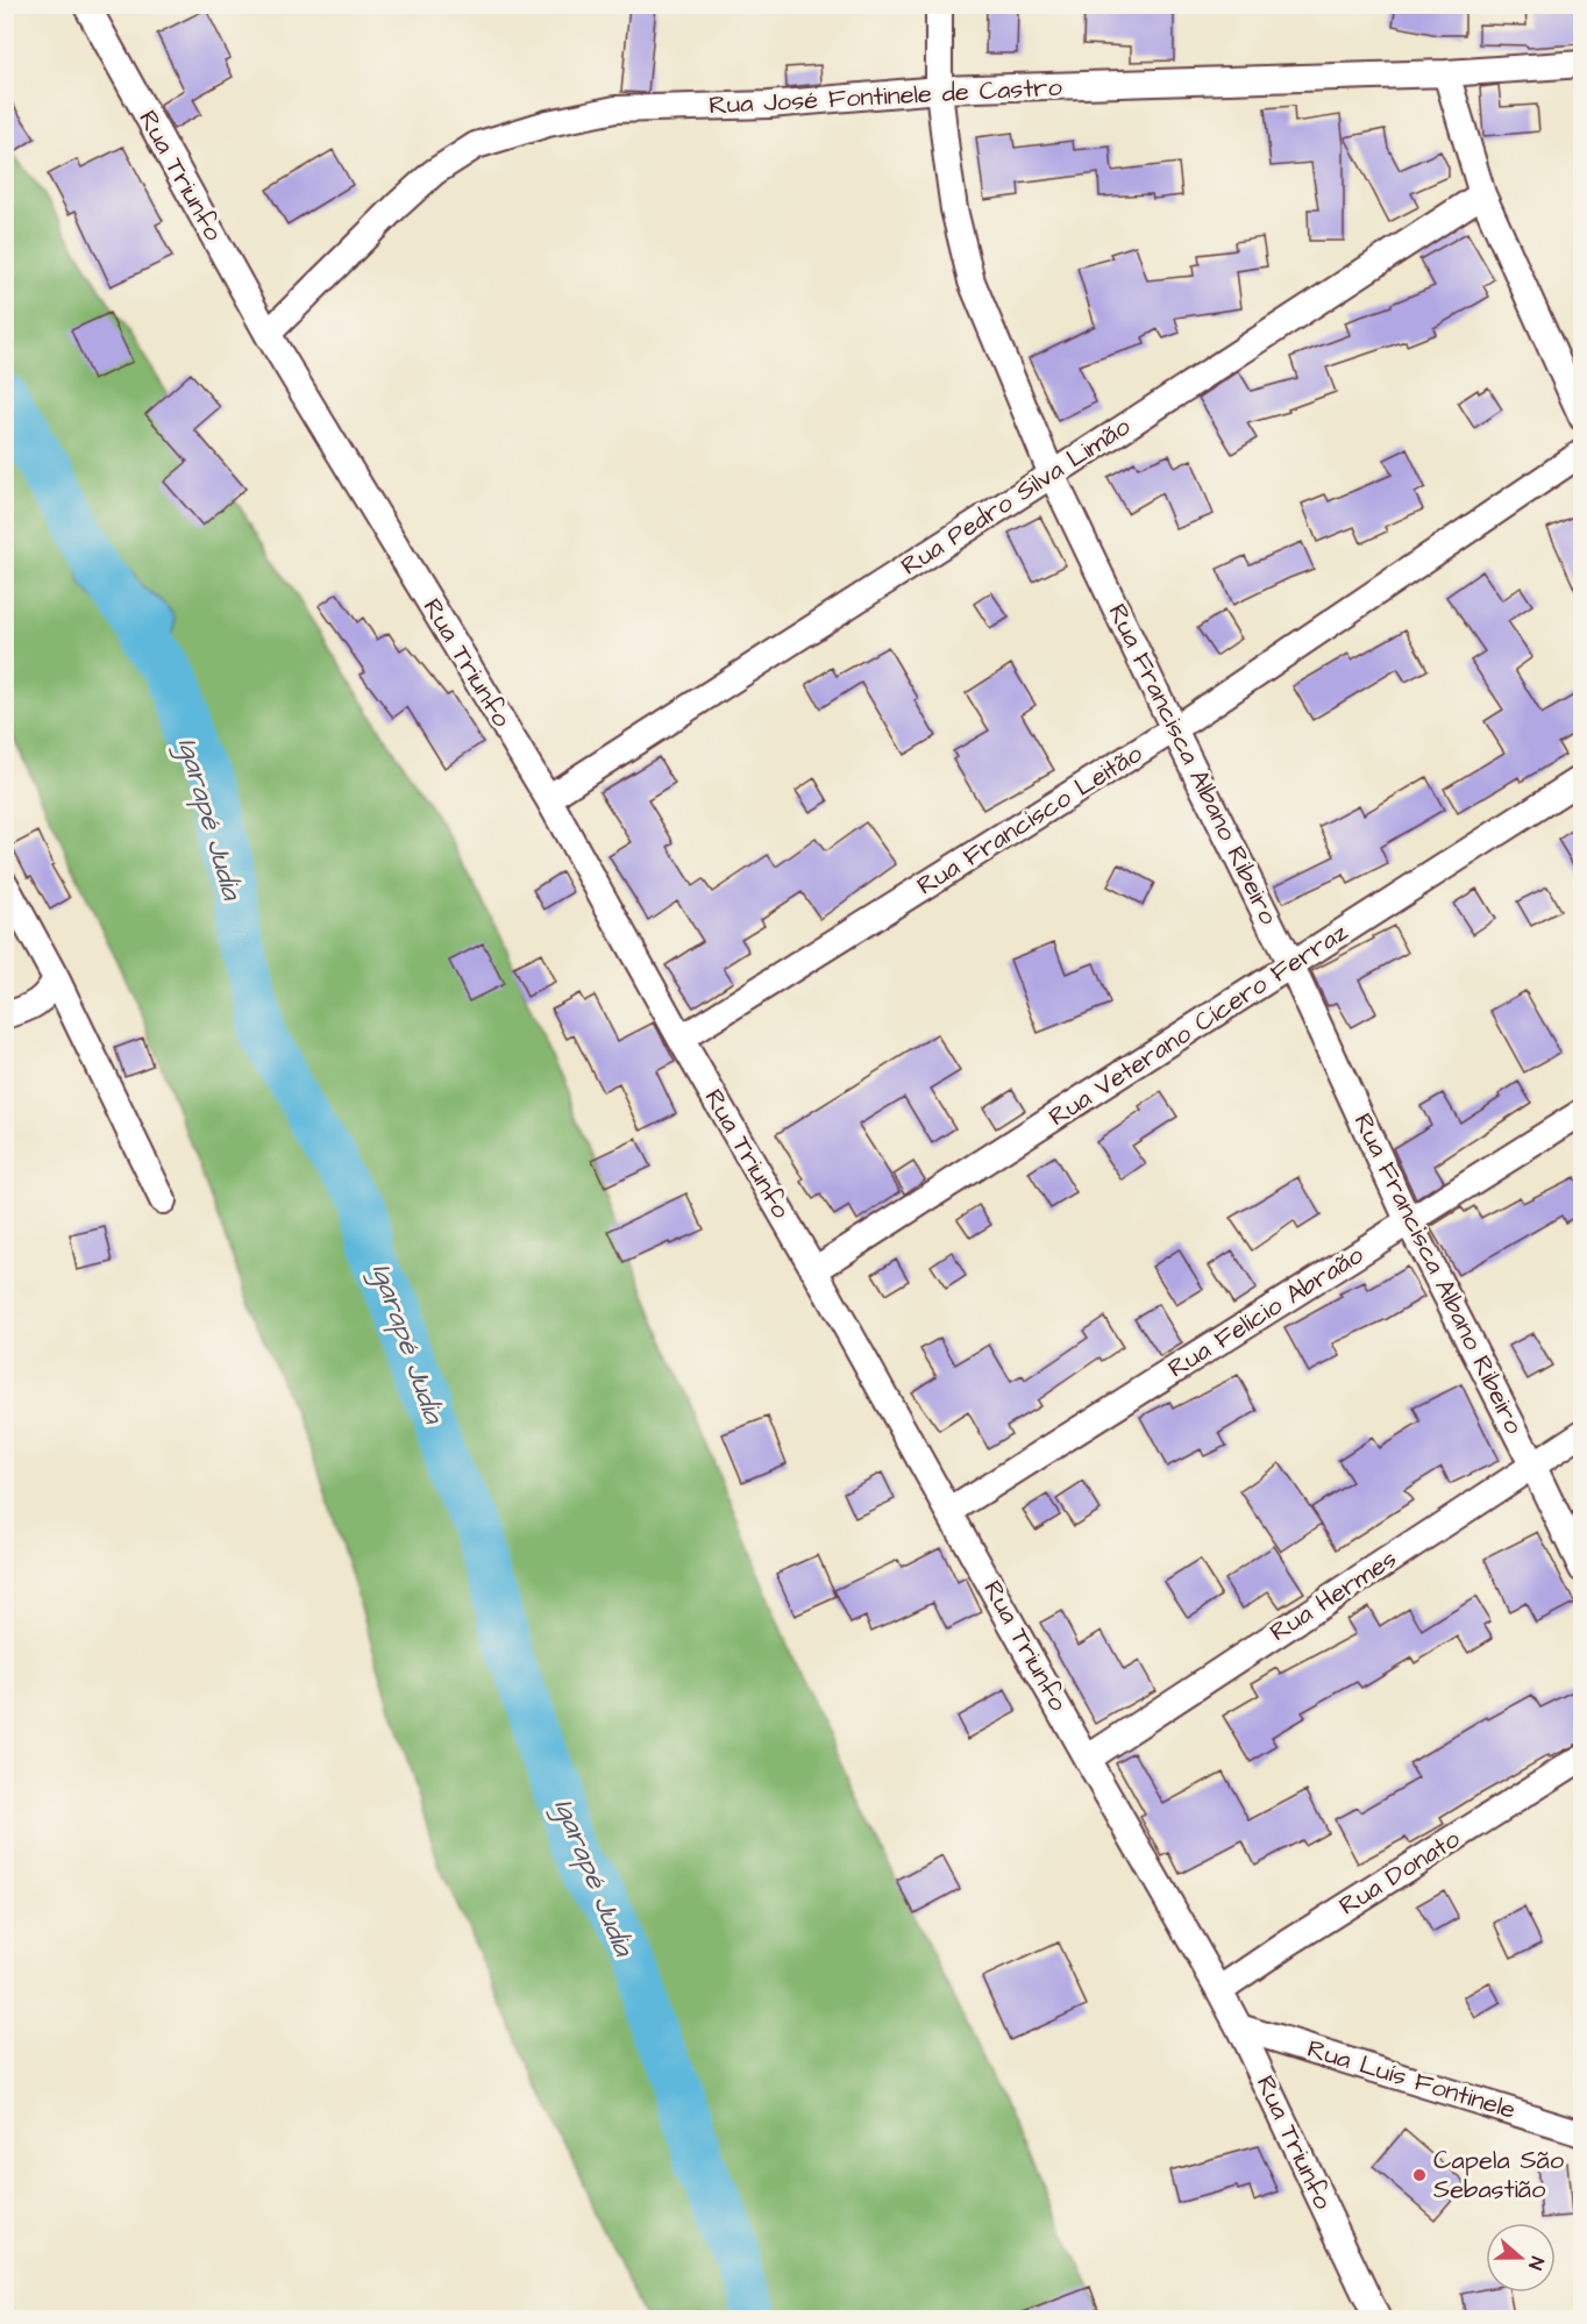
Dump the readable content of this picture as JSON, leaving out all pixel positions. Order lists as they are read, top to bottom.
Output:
{
  "streets": {
    "street": [
      "Rua José Fontinele de Castro",
      "Rua Triunfo",
      "Rua Pedro Silva Limão",
      "Rua Francisca Albano Ribeiro",
      "Rua Francisco Leitão",
      "Rua Veterano Cícero Ferraz",
      "Rua Felício Abraão",
      "Rua Hermes",
      "Rua Donato",
      "Rua Luís Fontinele"
    ]
  },
  "crossings": [
    ["Rua José Fontinele de Castro", "Rua Triunfo"],
    ["Rua José Fontinele de Castro", "Rua Francisca Albano Ribeiro"],
    ["Rua Triunfo", "Rua Pedro Silva Limão"],
    ["Rua Triunfo", "Rua Francisco Leitão"],
    ["Rua Triunfo", "Rua Veterano Cícero Ferraz"],
    ["Rua Triunfo", "Rua Felício Abraão"],
    ["Rua Triunfo", "Rua Hermes"],
    ["Rua Triunfo", "Rua Donato"],
    ["Rua Triunfo", "Rua Luís Fontinele"],
    ["Rua Pedro Silva Limão", "Rua Francisca Albano Ribeiro"],
    ["Rua Francisca Albano Ribeiro", "Rua Francisco Leitão"],
    ["Rua Francisca Albano Ribeiro", "Rua Veterano Cícero Ferraz"],
    ["Rua Francisca Albano Ribeiro", "Rua Felício Abraão"],
    ["Rua Francisca Albano Ribeiro", "Rua Hermes"]
  ],
  "water": ["Igarapé Judia"],
  "places": ["Capela São Sebastião"],
  "north": "right"
}
